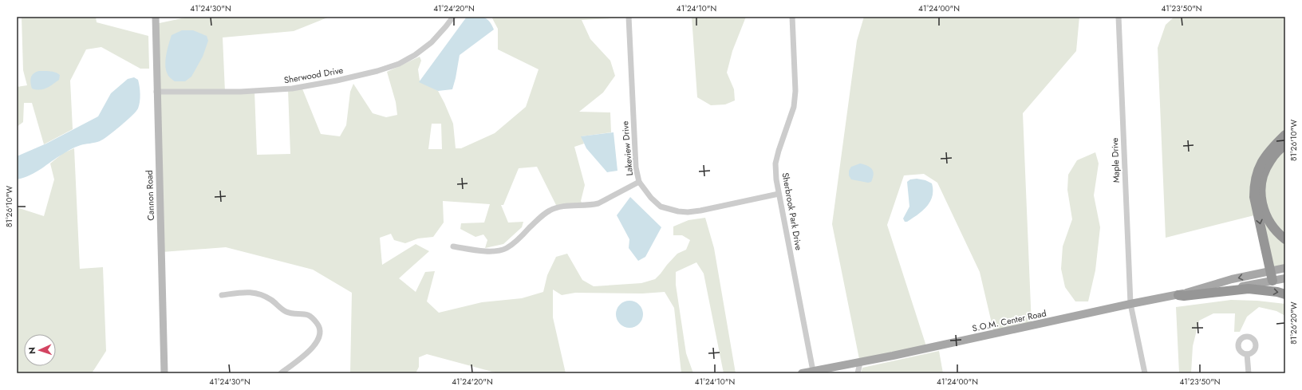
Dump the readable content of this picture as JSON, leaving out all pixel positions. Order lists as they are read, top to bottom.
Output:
{
  "streets": {
    "main road": ["Cannon Road", "S.O.M. Center Road"],
    "street": [
      "Sherwood Drive",
      "Lakeview Drive",
      "Maple Drive",
      "Sherbrook Park Drive"
    ]
  },
  "crossings": [
    ["Sherwood Drive", "Cannon Road"],
    ["Lakeview Drive", "Sherbrook Park Drive"],
    ["Maple Drive", "S.O.M. Center Road"],
    ["Sherbrook Park Drive", "S.O.M. Center Road"]
  ],
  "north": "left",
  "coordinates": [
    "41°24'30\"N",
    "41°24'20\"N",
    "41°24'10\"N",
    "41°24'00\"N",
    "41°23'50\"N",
    "81°26'10\"W",
    "81°26'20\"W"
  ]
}
